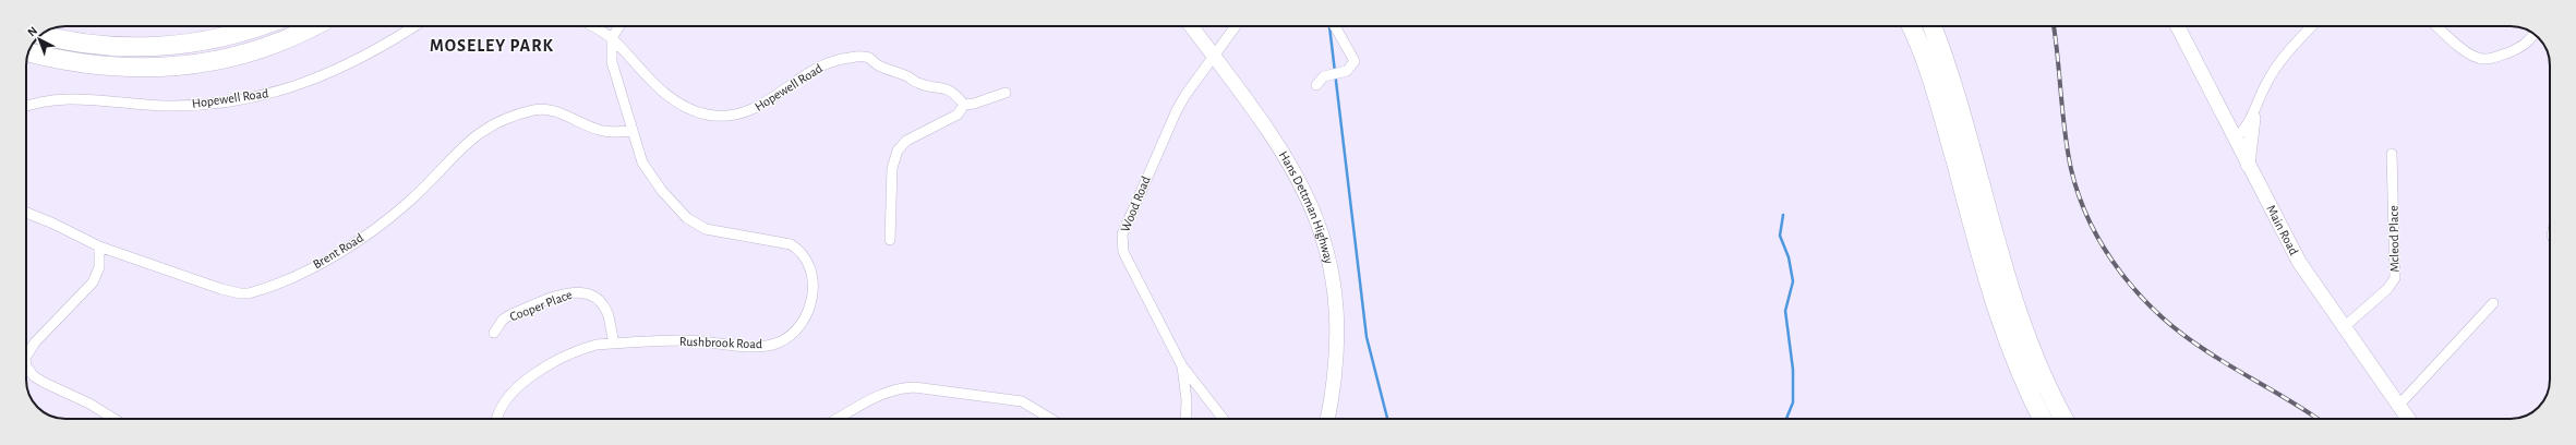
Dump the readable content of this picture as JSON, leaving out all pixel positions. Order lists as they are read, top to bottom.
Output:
{
  "streets": {
    "main road": ["Hans Dettman Highway", "Main Road"],
    "street": [
      "Hopewell Road",
      "Wood Road",
      "Mcleod Place",
      "Brent Road",
      "Cooper Place",
      "Rushbrook Road"
    ]
  },
  "crossings": [
    ["Wood Road", "Hans Dettman Highway"],
    ["Main Road", "Mcleod Place"],
    ["Brent Road", "Rushbrook Road"],
    ["Cooper Place", "Rushbrook Road"]
  ],
  "districts": ["MOSELEY PARK"],
  "north": "top left"
}
